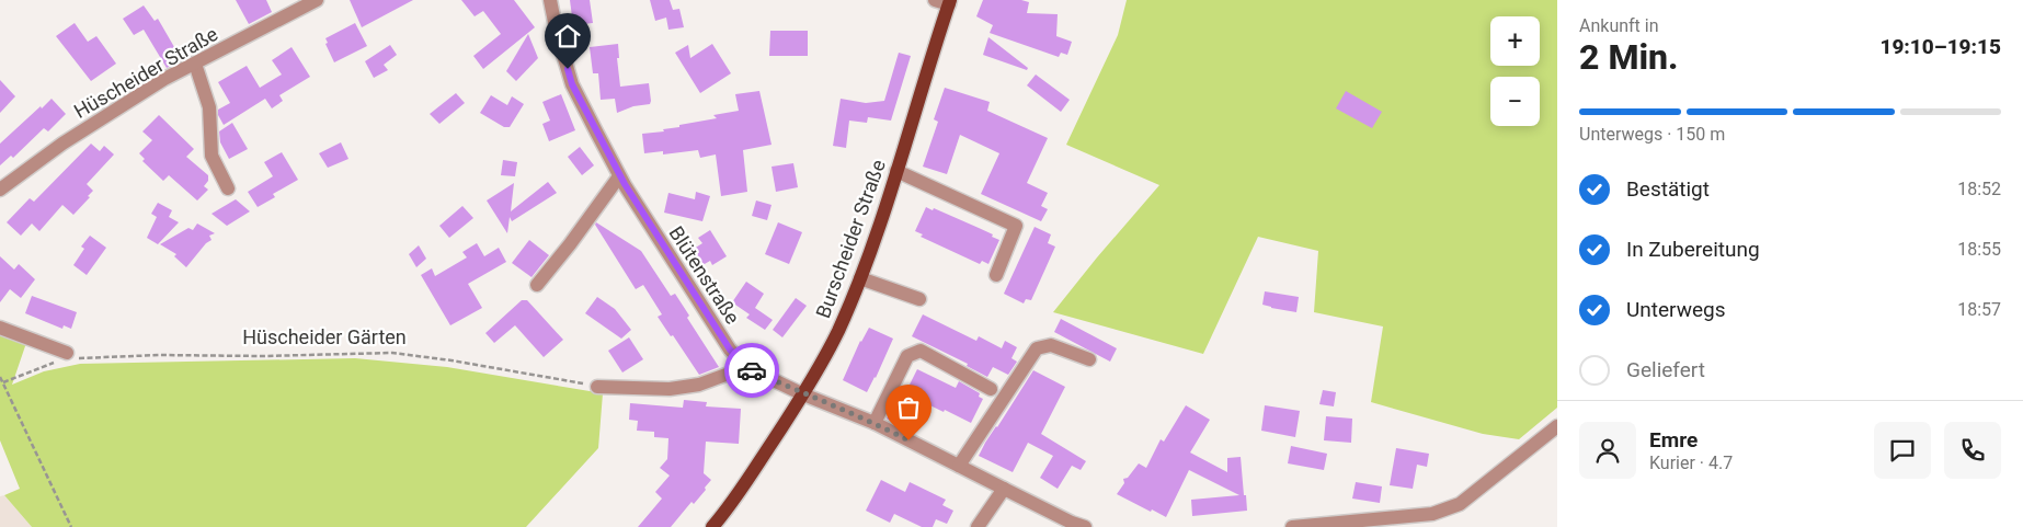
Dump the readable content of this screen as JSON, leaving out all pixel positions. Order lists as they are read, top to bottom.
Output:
{
  "streets": {
    "main road": ["Burscheider Straße"],
    "street": ["Hüscheider Straße", "Blütenstraße"],
    "path": ["Hüscheider Gärten"]
  },
  "crossings": [
    ["Burscheider Straße", "Blütenstraße"]
  ],
  "page": {
    "heading": ["2 Min.", "Ankunft in", "19:10–19:15"],
    "panel": ["Emre", "Kurier · 4.7"],
    "map_buttons": ["+", "−"],
    "bar": "Unterwegs · 150 m",
    "list": [
      ["Bestätigt", "18:52"],
      ["In Zubereitung", "18:55"],
      ["Unterwegs", "18:57"],
      "Geliefert"
    ]
  }
}
